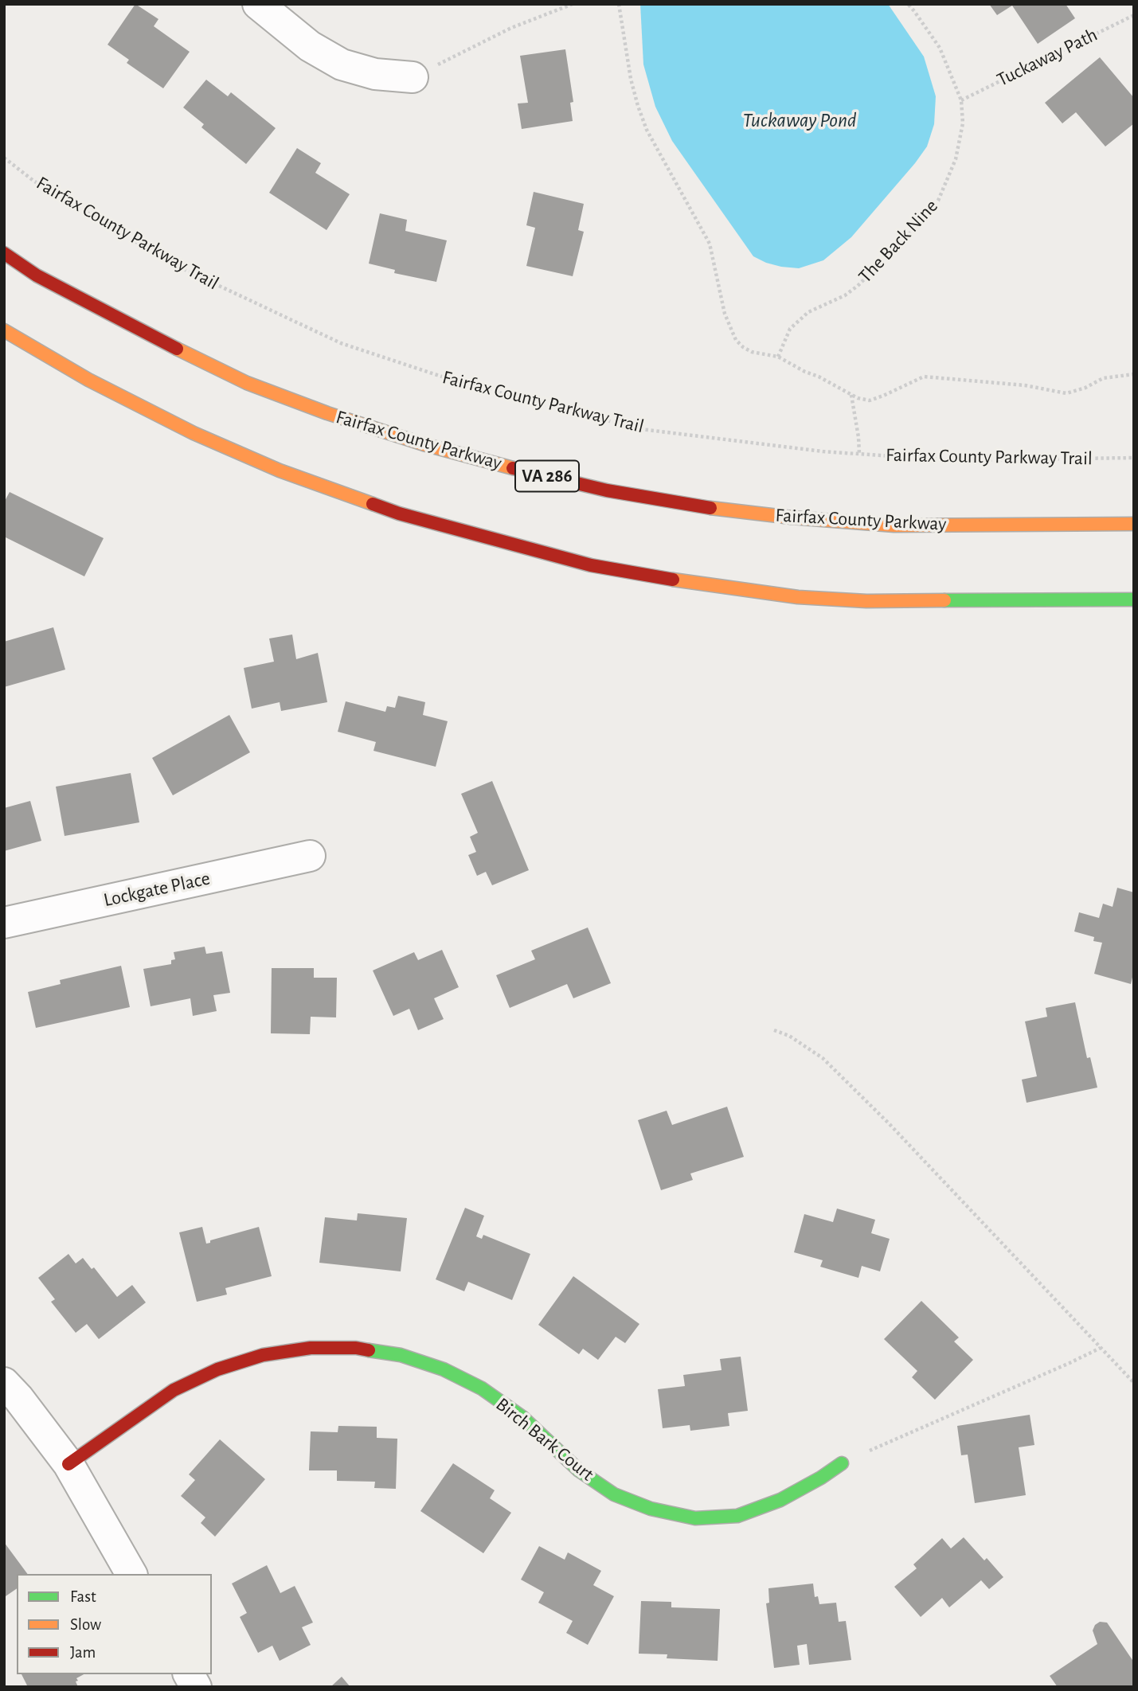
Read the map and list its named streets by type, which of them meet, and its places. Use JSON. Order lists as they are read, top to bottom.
{
  "streets": {
    "main road": ["Fairfax County Parkway", "VA 286", "Birch Bark Court"],
    "street": ["Lockgate Place"],
    "path": ["Tuckaway Path", "Fairfax County Parkway Trail", "The Back Nine"]
  },
  "crossings": [
    ["Tuckaway Path", "The Back Nine"]
  ],
  "water": ["Tuckaway Pond"],
  "legend": ["Fast", "Slow", "Jam"]
}
